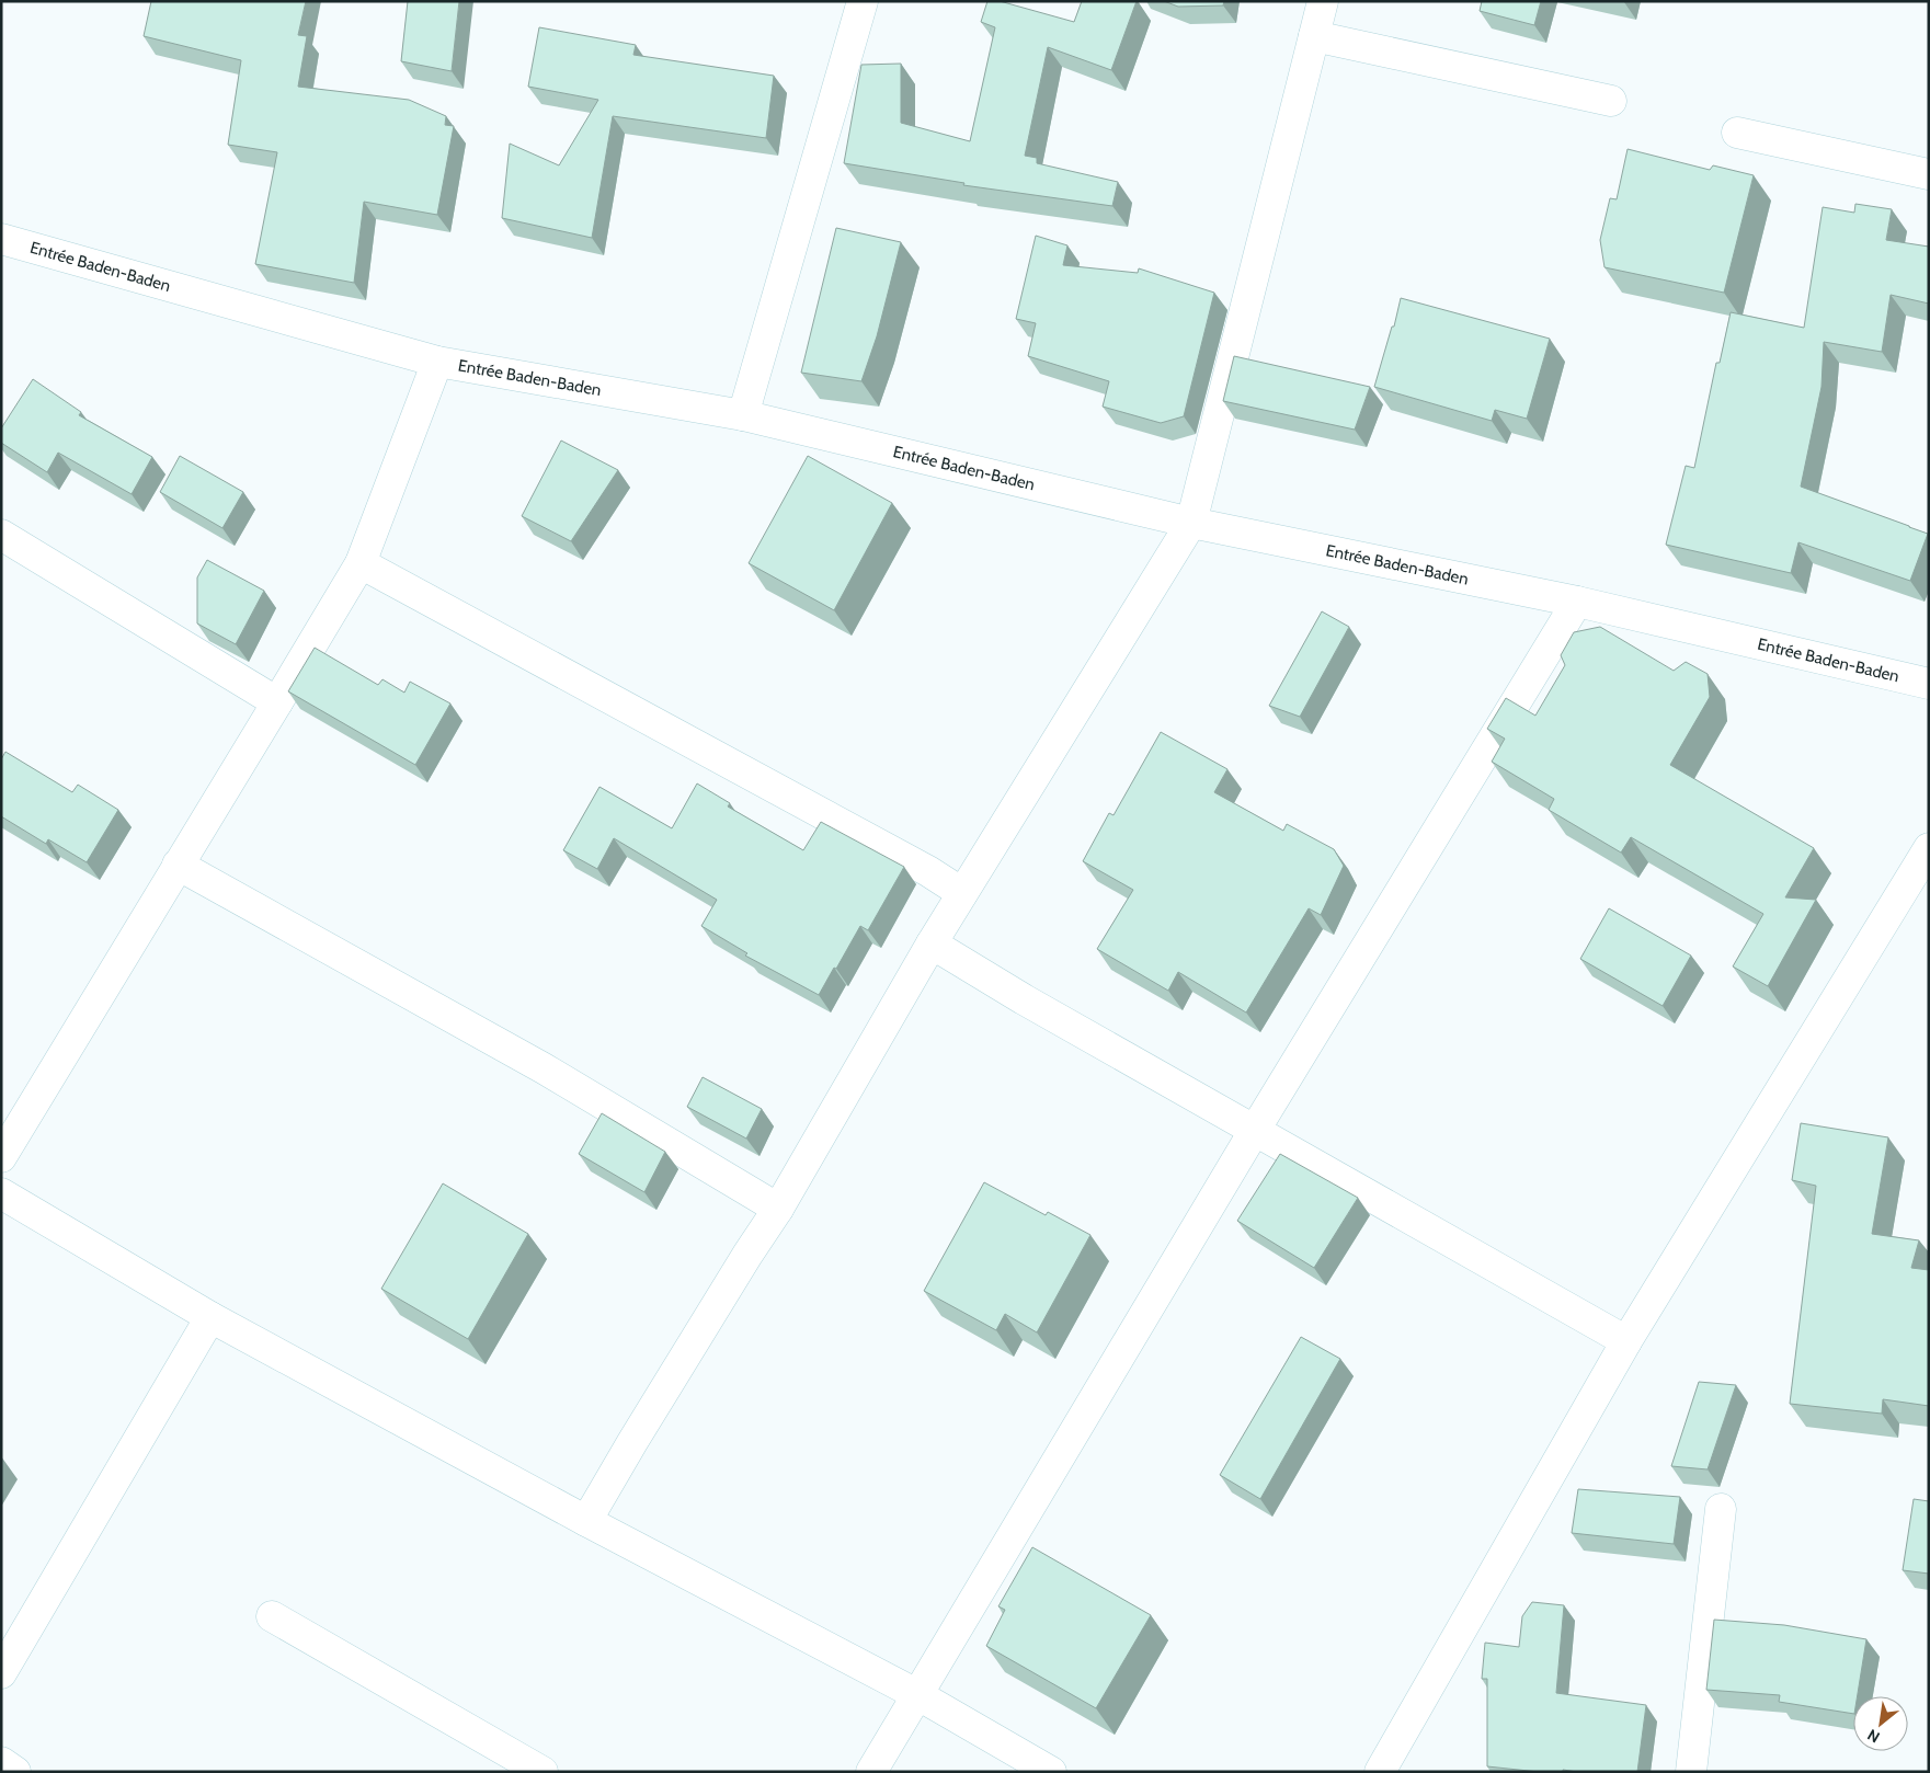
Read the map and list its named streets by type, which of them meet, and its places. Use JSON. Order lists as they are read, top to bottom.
{
  "streets": {
    "street": ["Entrée Baden-Baden"]
  },
  "north": "bottom left"
}
